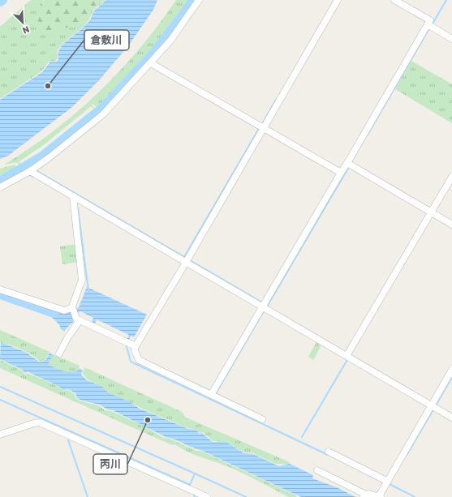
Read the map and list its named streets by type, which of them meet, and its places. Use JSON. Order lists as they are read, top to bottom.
{
  "places": ["倉敷川", "丙川"],
  "north": "bottom right"
}
